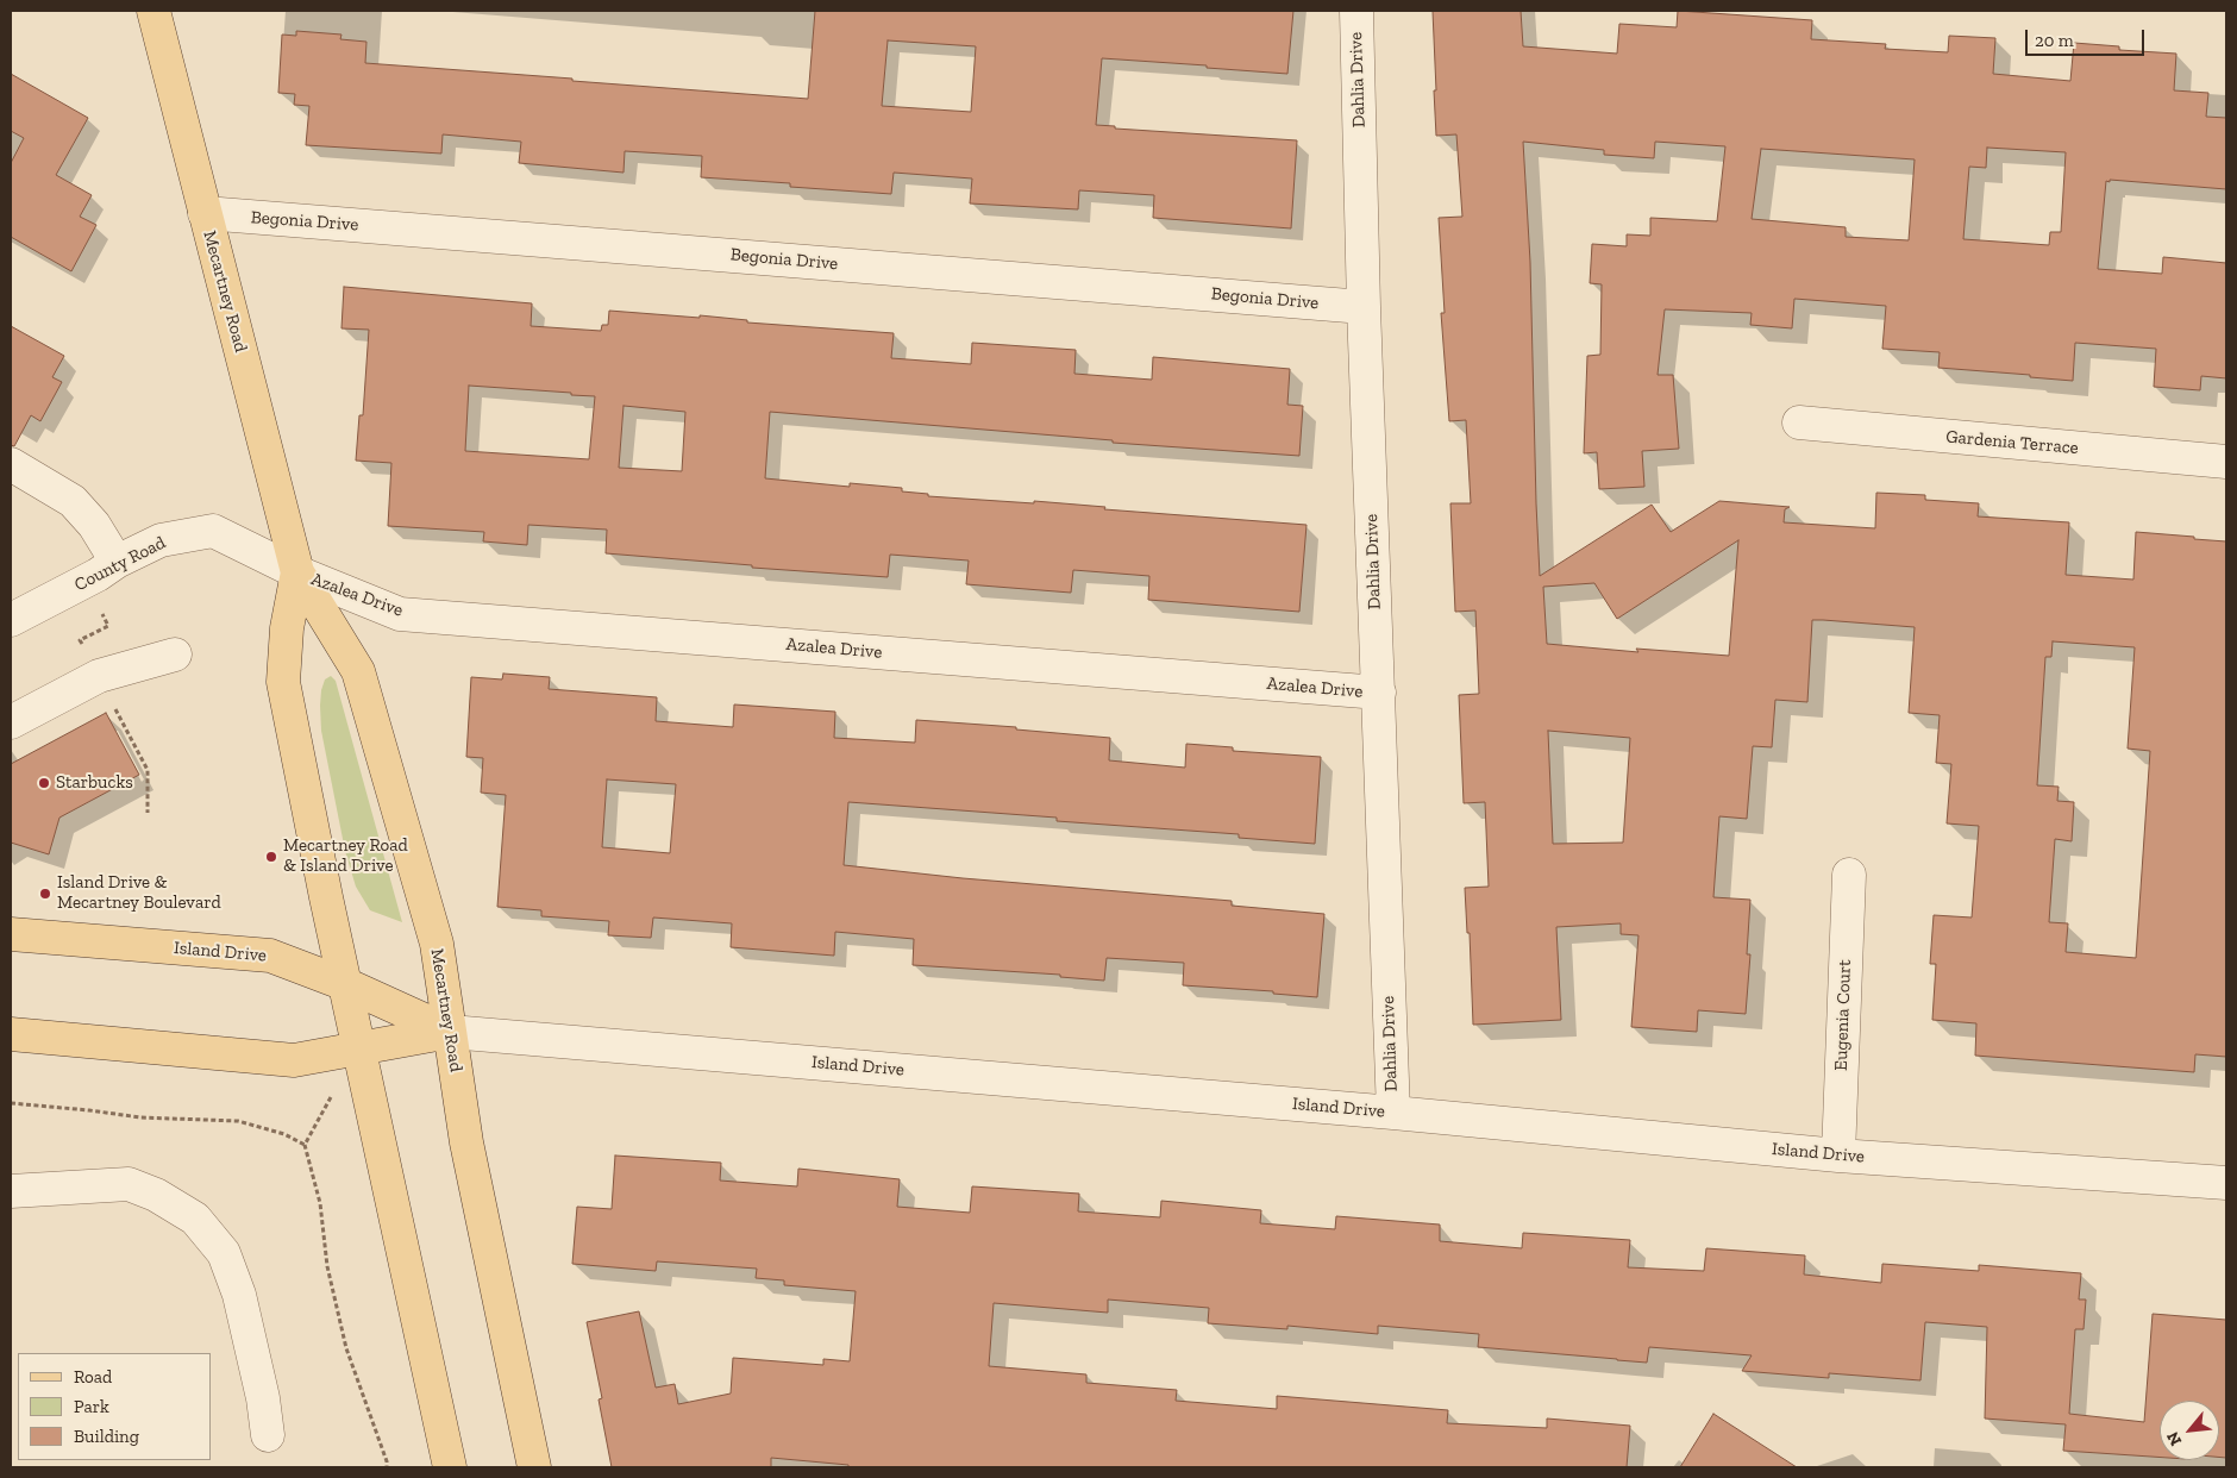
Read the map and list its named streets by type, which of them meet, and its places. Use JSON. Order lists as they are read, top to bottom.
{
  "streets": {
    "main road": ["Mecartney Road", "Island Drive"],
    "street": [
      "Dahlia Drive",
      "Begonia Drive",
      "Gardenia Terrace",
      "County Road",
      "Azalea Drive",
      "Eugenia Court"
    ]
  },
  "crossings": [
    ["Dahlia Drive", "Begonia Drive"],
    ["Dahlia Drive", "Azalea Drive"],
    ["Dahlia Drive", "Island Drive"],
    ["Begonia Drive", "Mecartney Road"],
    ["Mecartney Road", "County Road"],
    ["Mecartney Road", "Azalea Drive"],
    ["Mecartney Road", "Island Drive"],
    ["County Road", "Azalea Drive"],
    ["Island Drive", "Eugenia Court"]
  ],
  "places": ["Starbucks", "Mecartney Road & Island Drive", "Island Drive & Mecartney Boulevard"],
  "legend": ["Road", "Park", "Building"],
  "scale_bar": "20 m",
  "north": "bottom left"
}
